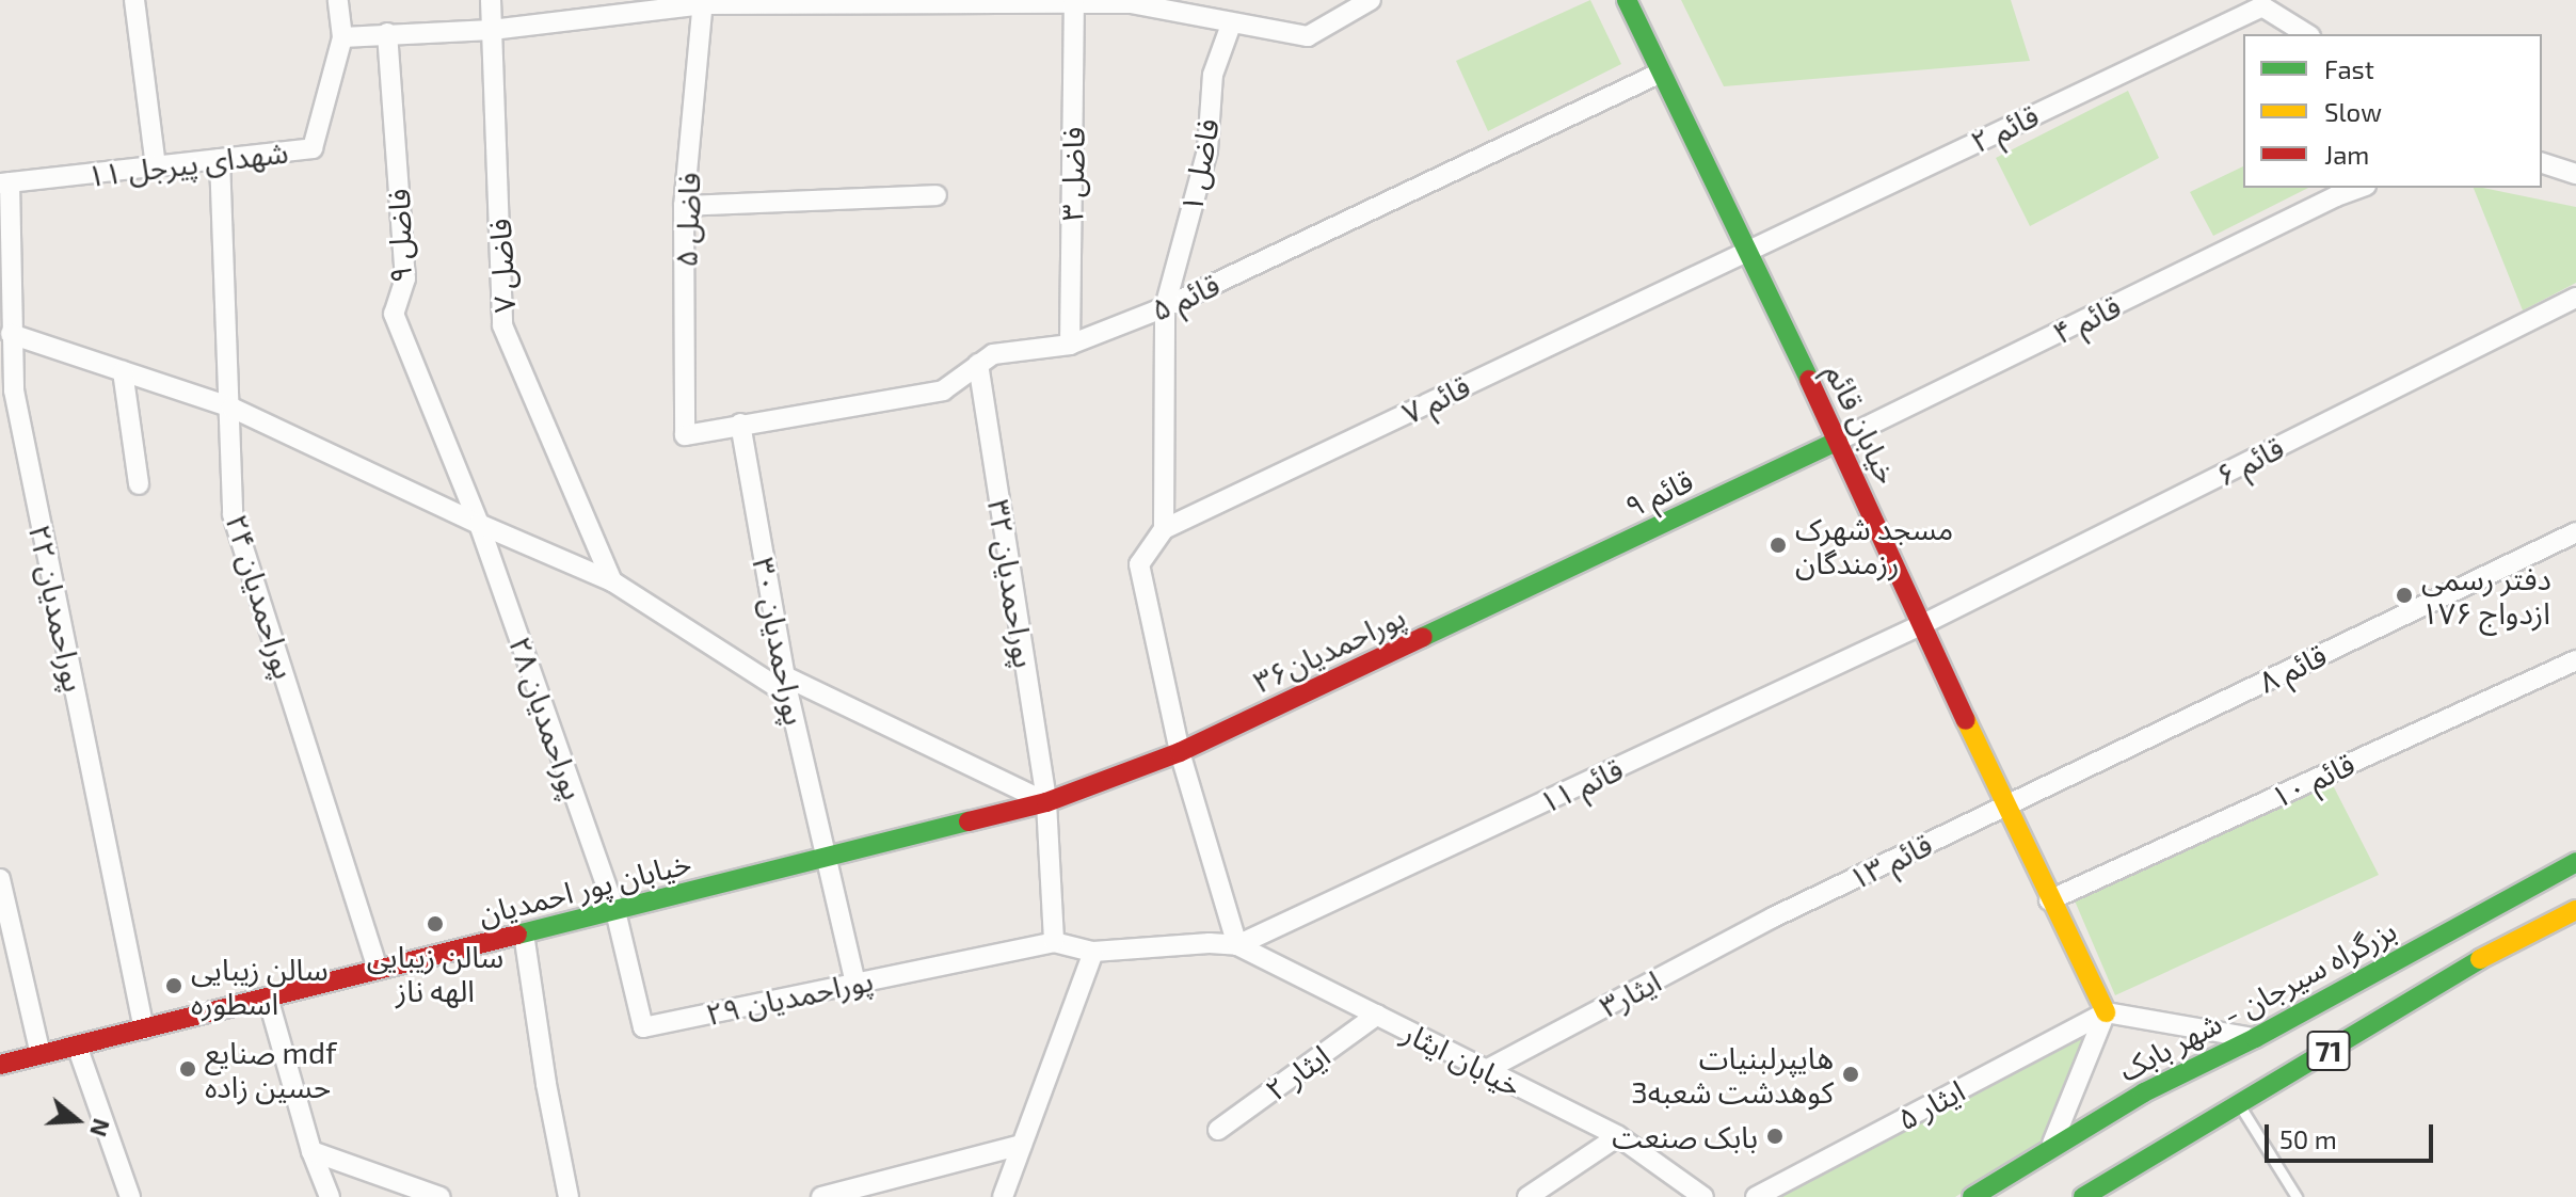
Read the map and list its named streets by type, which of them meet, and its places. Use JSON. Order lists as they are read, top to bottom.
{
  "streets": {
    "main road": [
      "خیابان قائم",
      "قائم ۹",
      "پوراحمدیان۳۶",
      "خیابان پور احمدیان",
      "بزرگراه سیرجان - شهر بابک",
      "71"
    ],
    "street": [
      "قائم ۲",
      "شهدای پیرجل ۱۱",
      "فاضل ۱",
      "فاضل ۳",
      "فاضل ۵",
      "فاضل ۹",
      "فاضل ۷",
      "قائم ۵",
      "قائم ۴",
      "قائم ۷",
      "قائم ۶",
      "پوراحمدیان ۳۲",
      "پوراحمدیان ۲۴",
      "پوراحمدیان ۲۲",
      "پوراحمدیان ۳۰",
      "قائم ۸",
      "پوراحمدیان ۲۸",
      "قائم ۱۰",
      "قائم ۱۱",
      "قائم ۱۳",
      "ایثار۳",
      "پوراحمدیان ۲۹",
      "خیابان ایثار",
      "ایثار ۲",
      "ایثار ۵"
    ]
  },
  "crossings": [
    ["قائم ۲", "قائم ۷"],
    ["قائم ۲", "خیابان قائم"],
    ["شهدای پیرجل ۱۱", "پوراحمدیان ۲۴"],
    ["شهدای پیرجل ۱۱", "پوراحمدیان ۲۲"],
    ["فاضل ۱", "قائم ۵"],
    ["فاضل ۱", "قائم ۷"],
    ["فاضل ۳", "قائم ۵"],
    ["فاضل ۵", "قائم ۵"],
    ["فاضل ۹", "پوراحمدیان ۲۸"],
    ["قائم ۵", "خیابان قائم"],
    ["قائم ۵", "پوراحمدیان ۳۲"],
    ["قائم ۵", "پوراحمدیان ۳۰"],
    ["قائم ۴", "خیابان قائم"],
    ["قائم ۴", "قائم ۹"],
    ["قائم ۷", "خیابان قائم"],
    ["قائم ۷", "پوراحمدیان۳۶"],
    ["قائم ۷", "خیابان پور احمدیان"],
    ["خیابان قائم", "قائم ۶"],
    ["خیابان قائم", "قائم ۹"],
    ["خیابان قائم", "قائم ۸"],
    ["خیابان قائم", "قائم ۱۰"],
    ["خیابان قائم", "قائم ۱۱"],
    ["خیابان قائم", "قائم ۱۳"],
    ["خیابان قائم", "ایثار ۵"],
    ["قائم ۶", "قائم ۱۱"],
    ["قائم ۹", "پوراحمدیان۳۶"],
    ["پوراحمدیان ۳۲", "خیابان پور احمدیان"],
    ["پوراحمدیان ۳۲", "پوراحمدیان ۲۹"],
    ["پوراحمدیان ۳۲", "خیابان ایثار"],
    ["پوراحمدیان ۲۴", "خیابان پور احمدیان"],
    ["پوراحمدیان ۲۲", "خیابان پور احمدیان"],
    ["پوراحمدیان ۳۰", "خیابان پور احمدیان"],
    ["پوراحمدیان ۳۰", "پوراحمدیان ۲۹"],
    ["پوراحمدیان۳۶", "خیابان پور احمدیان"],
    ["قائم ۸", "قائم ۱۳"],
    ["پوراحمدیان ۲۸", "خیابان پور احمدیان"],
    ["پوراحمدیان ۲۸", "پوراحمدیان ۲۹"],
    ["قائم ۱۱", "خیابان ایثار"],
    ["قائم ۱۳", "ایثار۳"],
    ["خیابان پور احمدیان", "پوراحمدیان ۲۹"],
    ["ایثار۳", "خیابان ایثار"],
    ["پوراحمدیان ۲۹", "خیابان ایثار"],
    ["خیابان ایثار", "ایثار ۲"]
  ],
  "places": [
    "مسجد شهرک رزمندگان",
    "دفتر رسمی ازدواج ۱۷۶",
    "سالن زیبایی الهه ناز",
    "سالن زیبایی اسطوره",
    "صنایع mdf حسین زاده",
    "هایپرلبنیات کوهدشت شعبه3",
    "بابک صنعت"
  ],
  "legend": ["Fast", "Slow", "Jam"],
  "scale_bar": "50 m",
  "north": "right"
}
